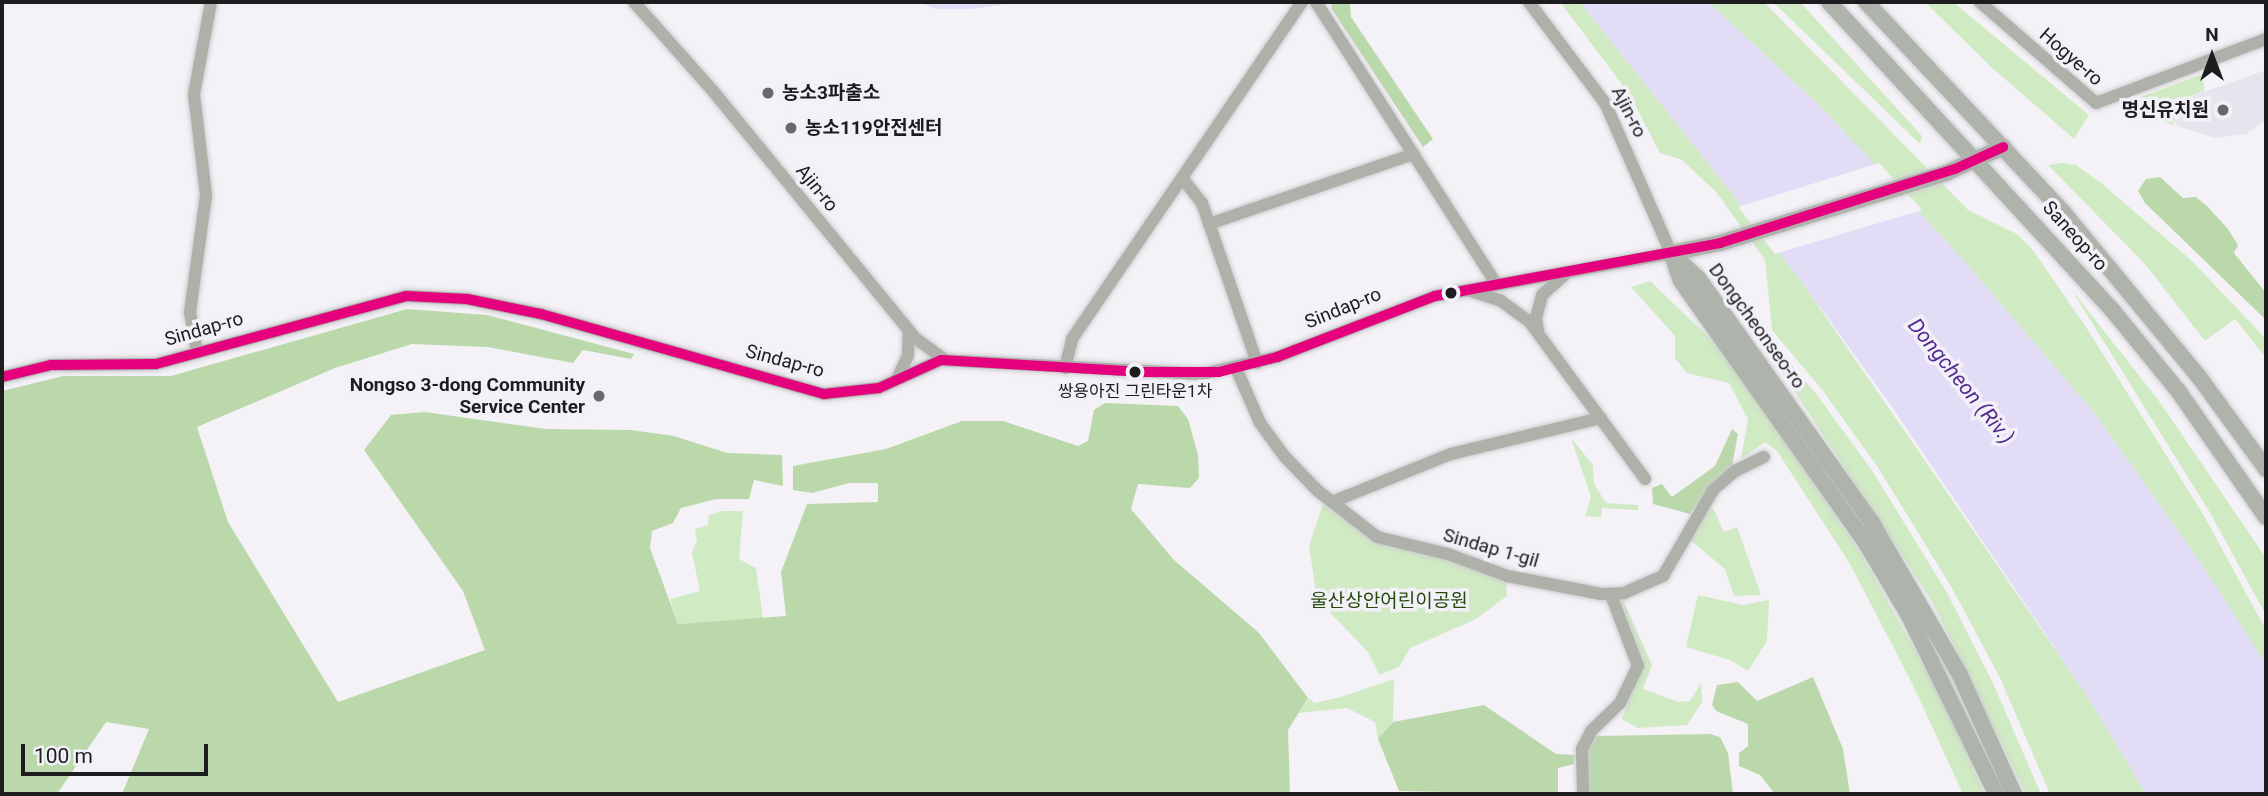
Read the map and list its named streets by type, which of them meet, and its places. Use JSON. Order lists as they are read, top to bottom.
{
  "streets": {
    "main road": ["Saneop-ro", "Sindap-ro", "Dongcheonseo-ro"],
    "street": ["Hogye-ro", "Ajin-ro", "Sindap 1-gil"]
  },
  "crossings": [
    ["Ajin-ro", "Sindap-ro"],
    ["Ajin-ro", "Dongcheonseo-ro"],
    ["Saneop-ro", "Sindap-ro"],
    ["Sindap-ro", "Dongcheonseo-ro"],
    ["Sindap-ro", "Sindap 1-gil"]
  ],
  "water": ["Dongcheon (Riv.)"],
  "parks": ["울산상안어린이공원"],
  "places": [
    "농소3파출소",
    "명신유치원",
    "농소119안전센터",
    "쌍용아진 그린타운1차",
    "Nongso 3-dong Community Service Center"
  ],
  "scale_bar": "100 m",
  "north": "top"
}
